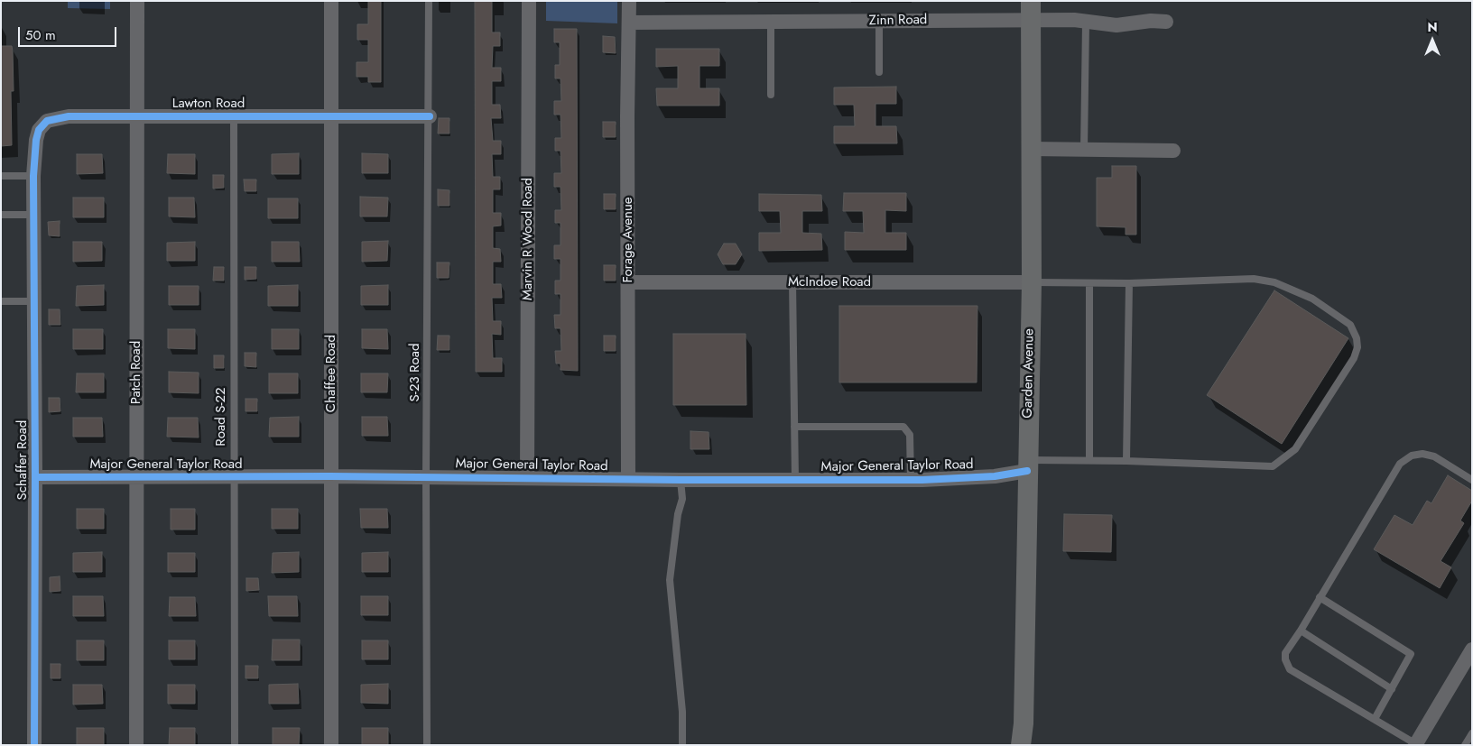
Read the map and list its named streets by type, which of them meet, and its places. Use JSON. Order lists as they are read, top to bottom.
{
  "streets": {
    "street": [
      "Zinn Road",
      "Lawton Road",
      "Marvin R Wood Road",
      "Forage Avenue",
      "McIndoe Road",
      "Patch Road",
      "Chaffee Road",
      "Garden Avenue",
      "Schaffer Road",
      "Major General Taylor Road"
    ],
    "lane": ["S-23 Road", "Road S-22"]
  },
  "crossings": [
    ["Zinn Road", "Forage Avenue"],
    ["Zinn Road", "Garden Avenue"],
    ["Lawton Road", "Patch Road"],
    ["Lawton Road", "S-23 Road"],
    ["Lawton Road", "Chaffee Road"],
    ["Lawton Road", "Road S-22"],
    ["Lawton Road", "Schaffer Road"],
    ["Marvin R Wood Road", "Major General Taylor Road"],
    ["Forage Avenue", "McIndoe Road"],
    ["Forage Avenue", "Major General Taylor Road"],
    ["McIndoe Road", "Garden Avenue"],
    ["Patch Road", "Major General Taylor Road"],
    ["S-23 Road", "Major General Taylor Road"],
    ["Chaffee Road", "Major General Taylor Road"],
    ["Garden Avenue", "Major General Taylor Road"],
    ["Road S-22", "Major General Taylor Road"],
    ["Schaffer Road", "Major General Taylor Road"]
  ],
  "scale_bar": "50 m",
  "north": "top"
}
